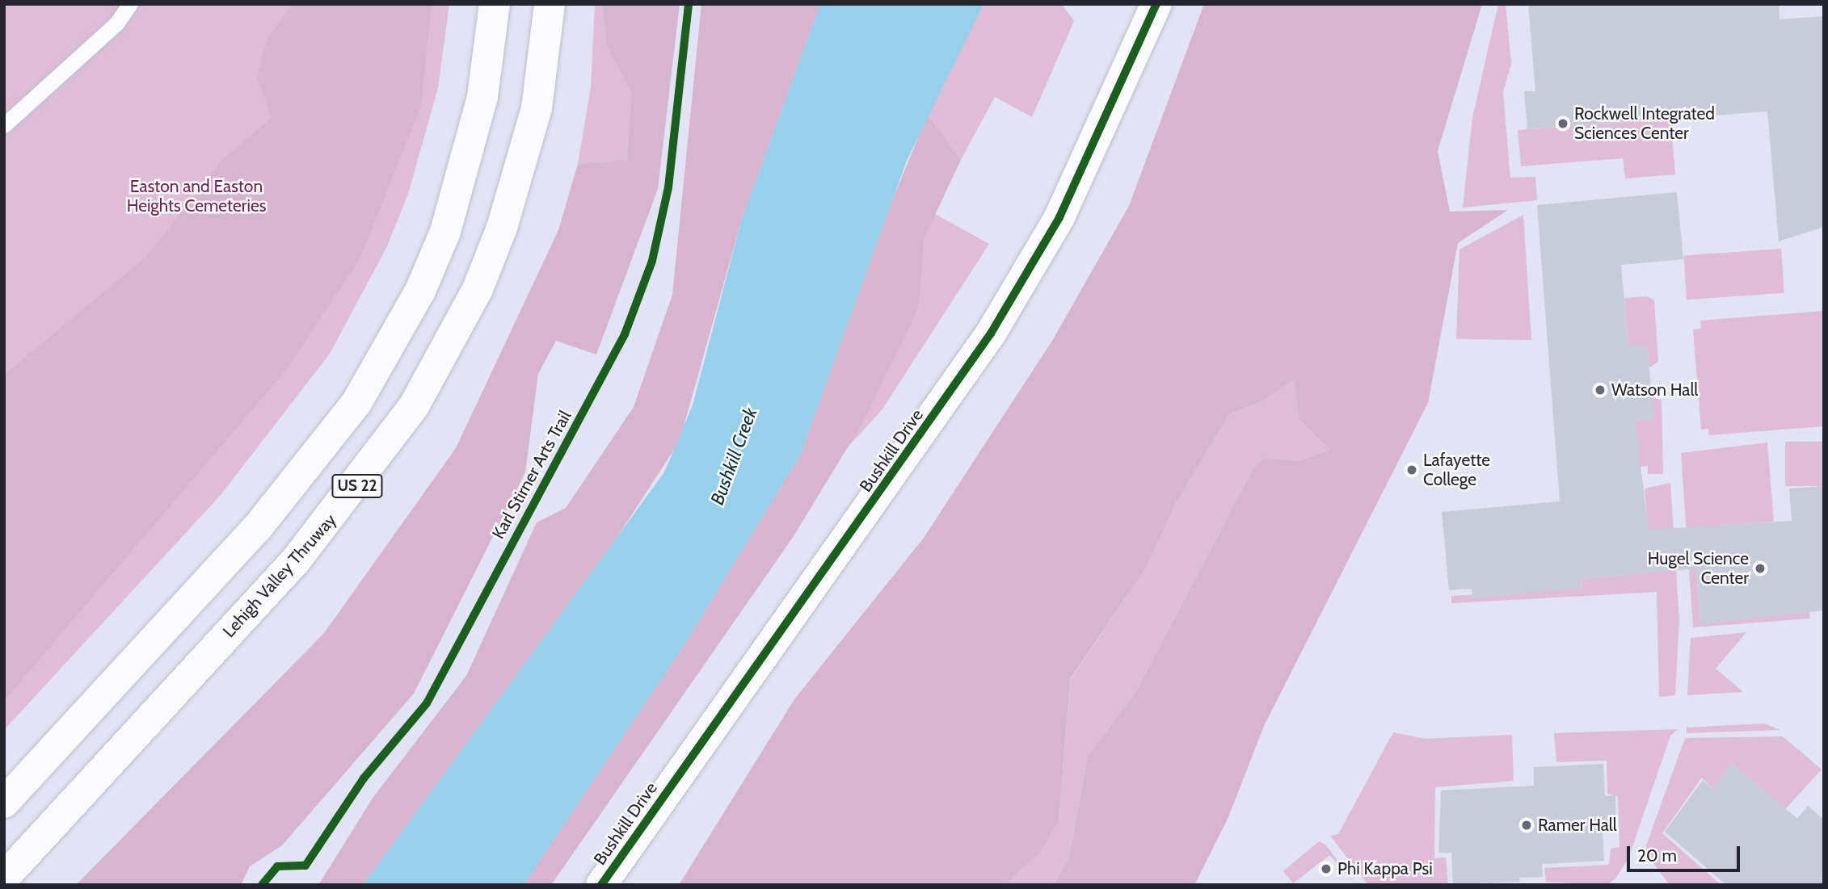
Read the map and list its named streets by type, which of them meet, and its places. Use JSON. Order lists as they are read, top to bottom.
{
  "streets": {
    "main road": ["Bushkill Drive", "US 22", "Lehigh Valley Thruway"],
    "cycle path": ["Karl Stirner Arts Trail"]
  },
  "water": ["Bushkill Creek"],
  "parks": ["Easton and Easton Heights Cemeteries"],
  "places": [
    "Rockwell Integrated Sciences Center",
    "Watson Hall",
    "Lafayette College",
    "Hugel Science Center",
    "Ramer Hall",
    "Phi Kappa Psi"
  ],
  "scale_bar": "20 m"
}
